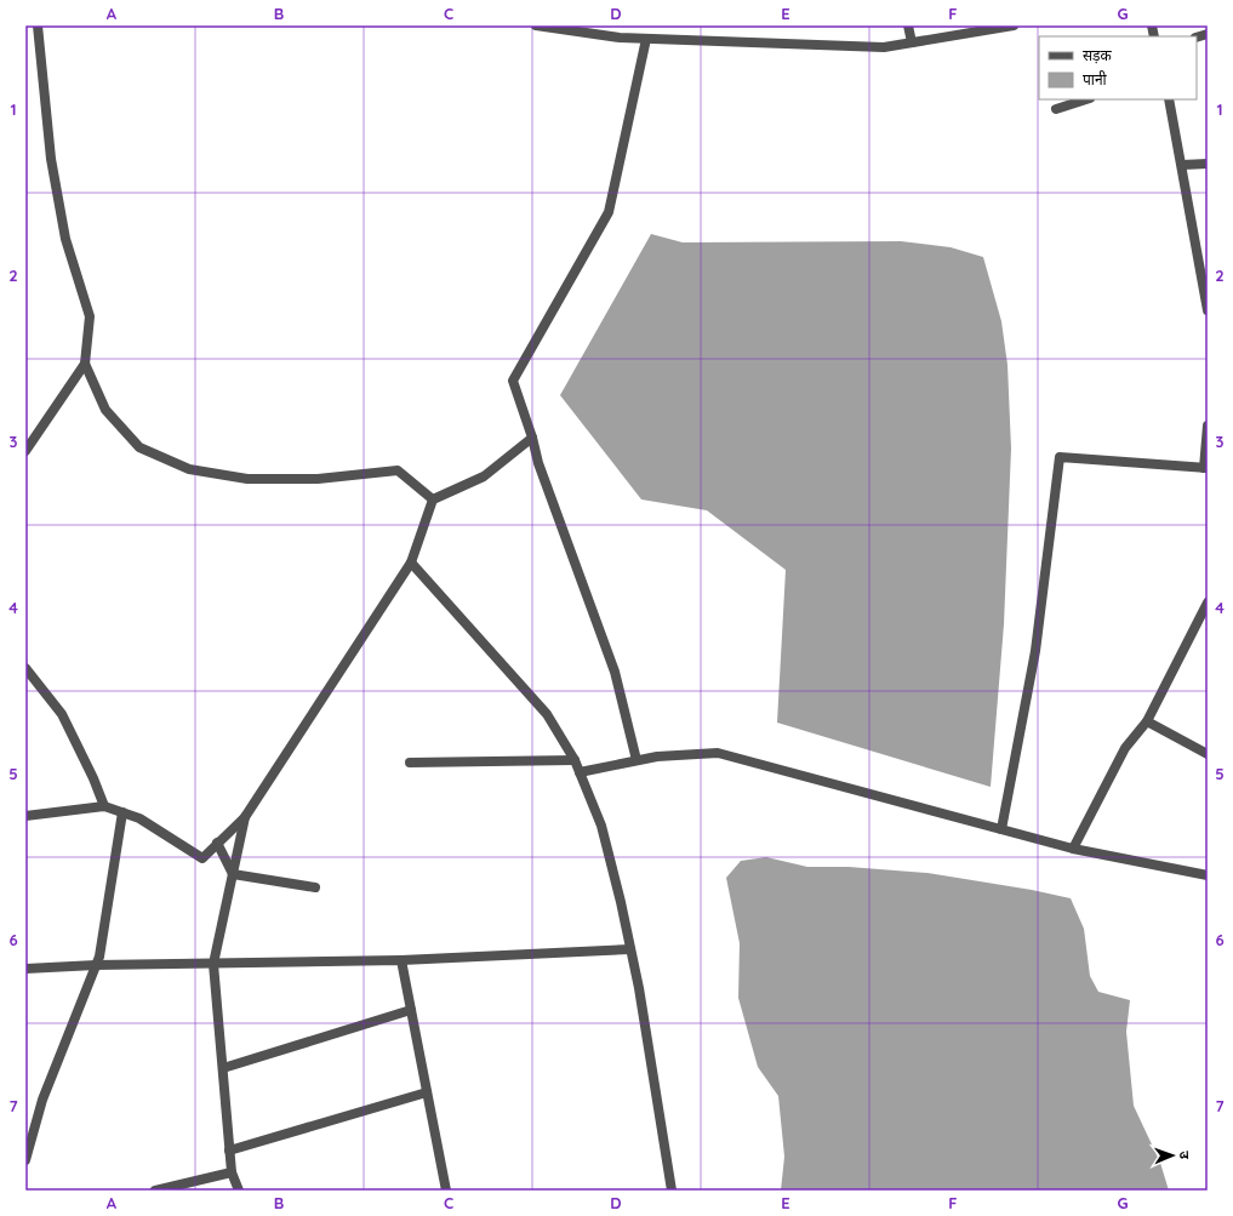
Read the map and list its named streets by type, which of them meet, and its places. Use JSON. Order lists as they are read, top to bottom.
{
  "legend": ["सड़क", "पानी"],
  "north": "right",
  "grid": {
    "columns": [
      "A",
      "B",
      "C",
      "D",
      "E",
      "F",
      "G"
    ],
    "rows": [
      "1",
      "2",
      "3",
      "4",
      "5",
      "6",
      "7"
    ]
  }
}
